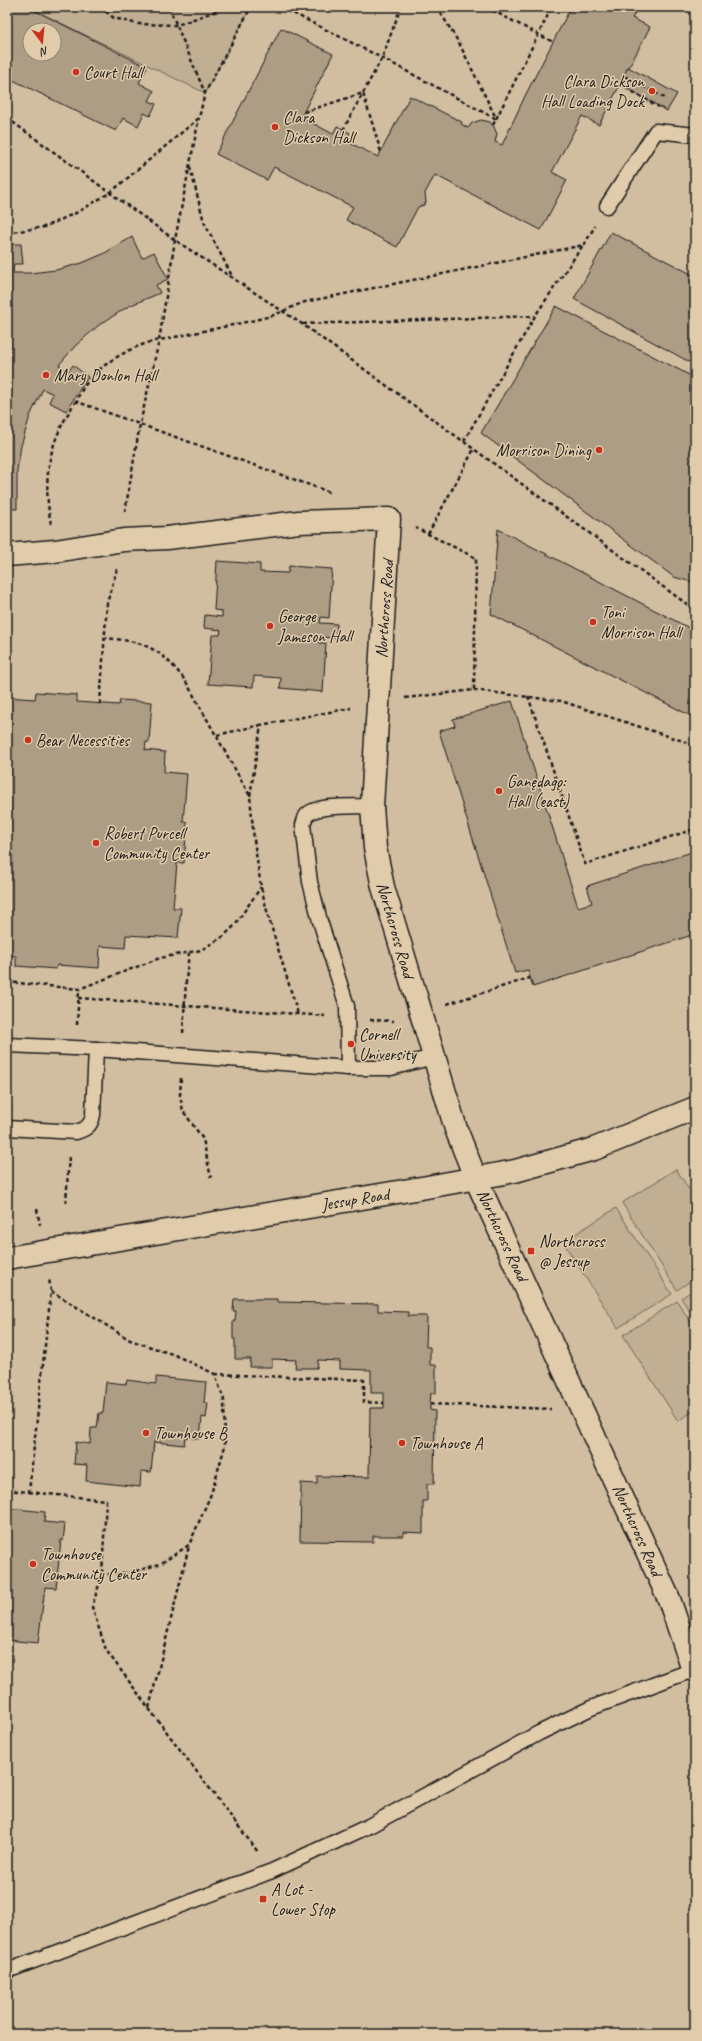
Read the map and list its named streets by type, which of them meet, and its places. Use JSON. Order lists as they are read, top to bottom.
{
  "streets": {
    "street": ["Northcross Road", "Jessup Road"]
  },
  "crossings": [
    ["Northcross Road", "Jessup Road"]
  ],
  "places": {
    "other": [
      "Court Hall",
      "Clara Dickson Hall Loading Dock",
      "Clara Dickson Hall",
      "Mary Donlon Hall",
      "Morrison Dining",
      "Toni Morrison Hall",
      "George Jameson Hall",
      "Bear Necessities",
      "Ganędagǫ: Hall (east)",
      "Robert Purcell Community Center",
      "Cornell University",
      "Townhouse B",
      "Townhouse A",
      "Townhouse Community Center"
    ],
    "transit": ["Northcross @ Jessup", "A Lot - Lower Stop"]
  },
  "north": "bottom"
}
